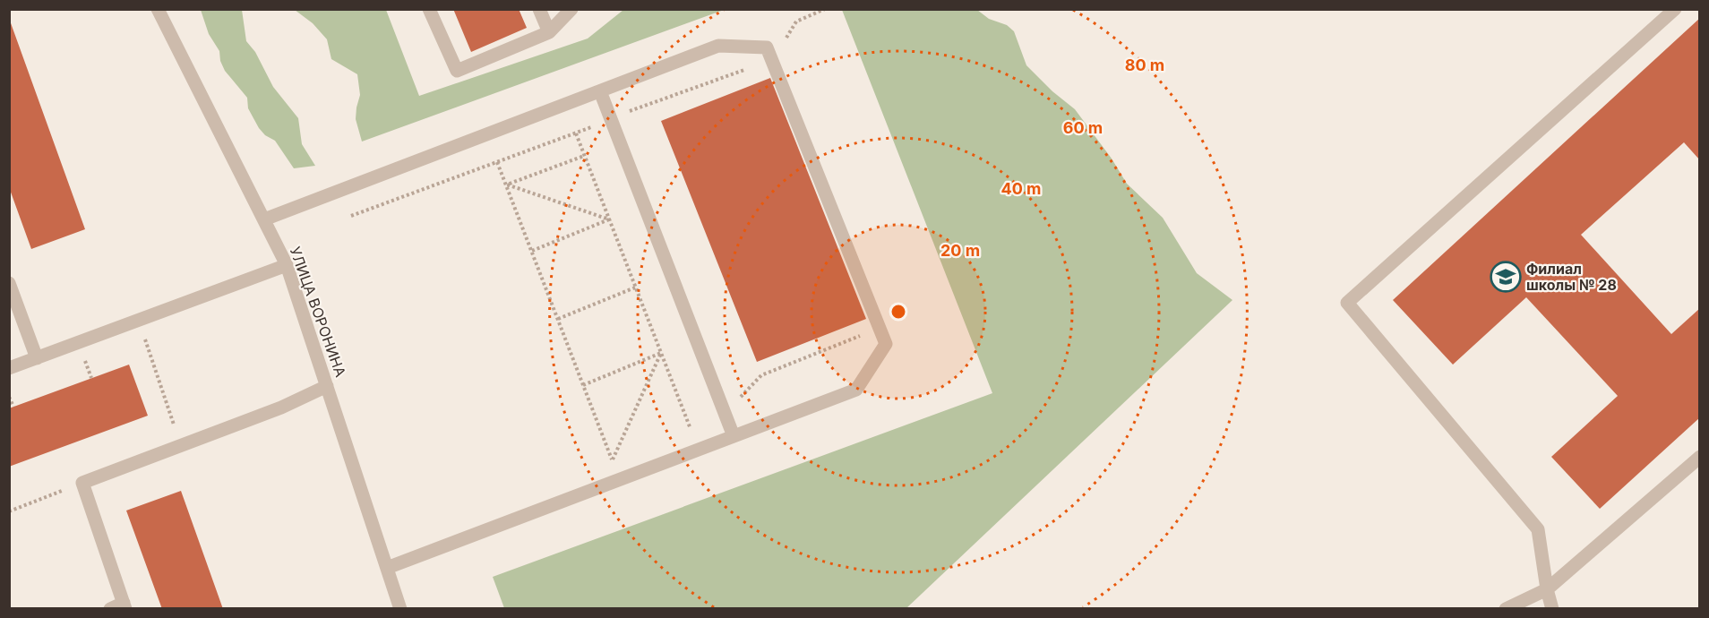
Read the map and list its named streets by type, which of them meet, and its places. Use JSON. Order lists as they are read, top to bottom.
{
  "streets": {
    "street": ["УЛИЦА ВОРОНИНА"]
  },
  "places": {
    "school or university": ["Филиал школы № 28"]
  },
  "rings": [
    "80 m",
    "60 m",
    "40 m",
    "20 m"
  ]
}
